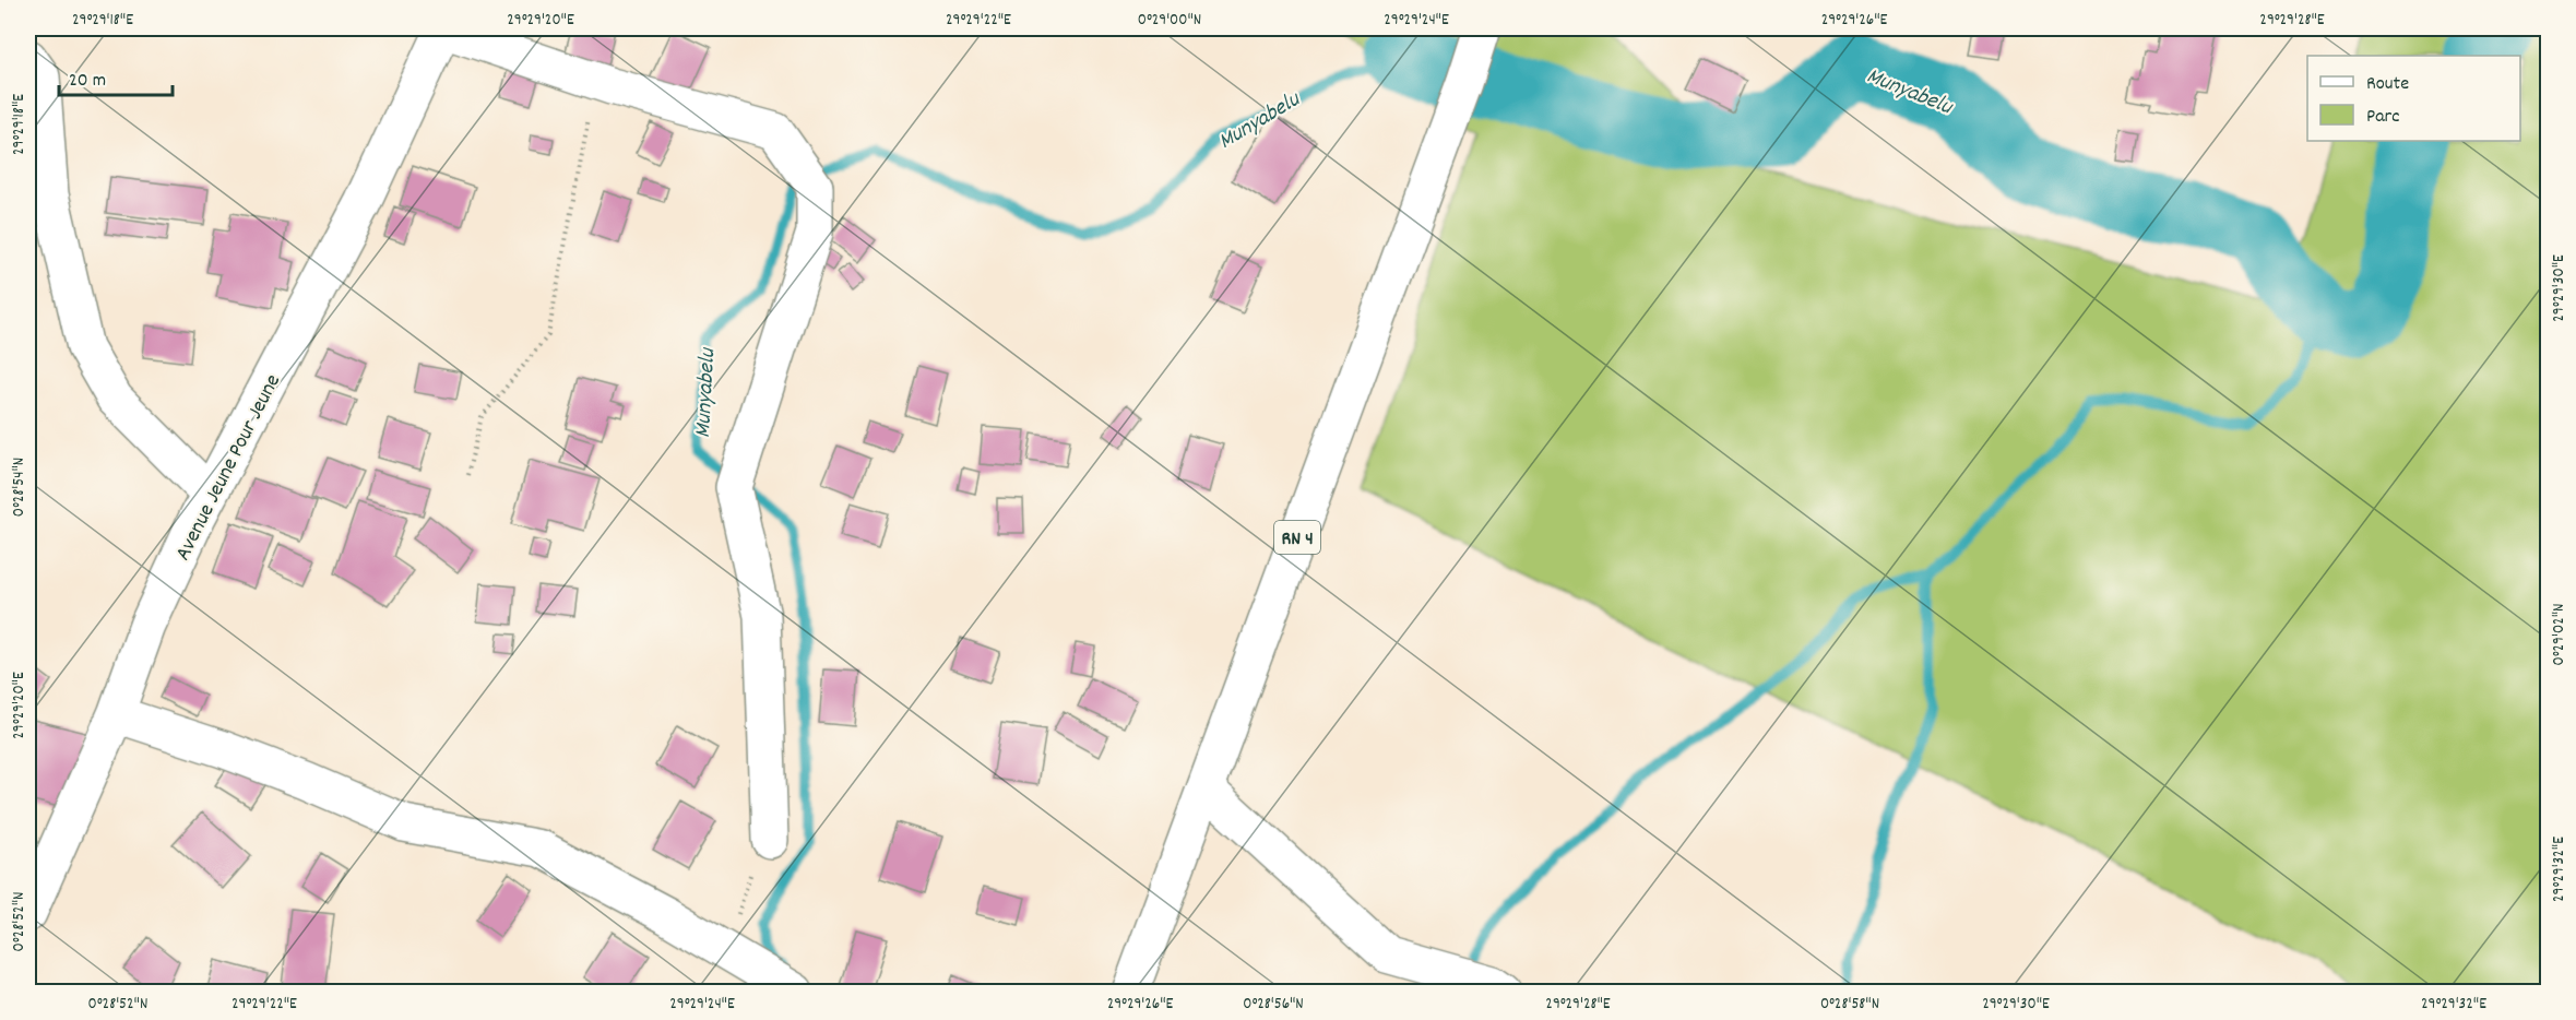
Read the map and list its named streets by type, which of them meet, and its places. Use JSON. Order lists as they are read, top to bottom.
{
  "streets": {
    "main road": ["Avenue Jeune Pour Jeune", "RN 4"]
  },
  "water": ["Munyabelu"],
  "legend": ["Route", "Parc"],
  "scale_bar": "20 m",
  "coordinates": [
    "29°29'18\"E",
    "29°29'20\"E",
    "29°29'22\"E",
    "0°29'00\"N",
    "29°29'24\"E",
    "29°29'26\"E",
    "29°29'28\"E",
    "29°29'30\"E",
    "0°28'54\"N",
    "0°29'02\"N",
    "29°29'32\"E",
    "0°28'52\"N",
    "0°28'56\"N",
    "0°28'58\"N"
  ]
}
